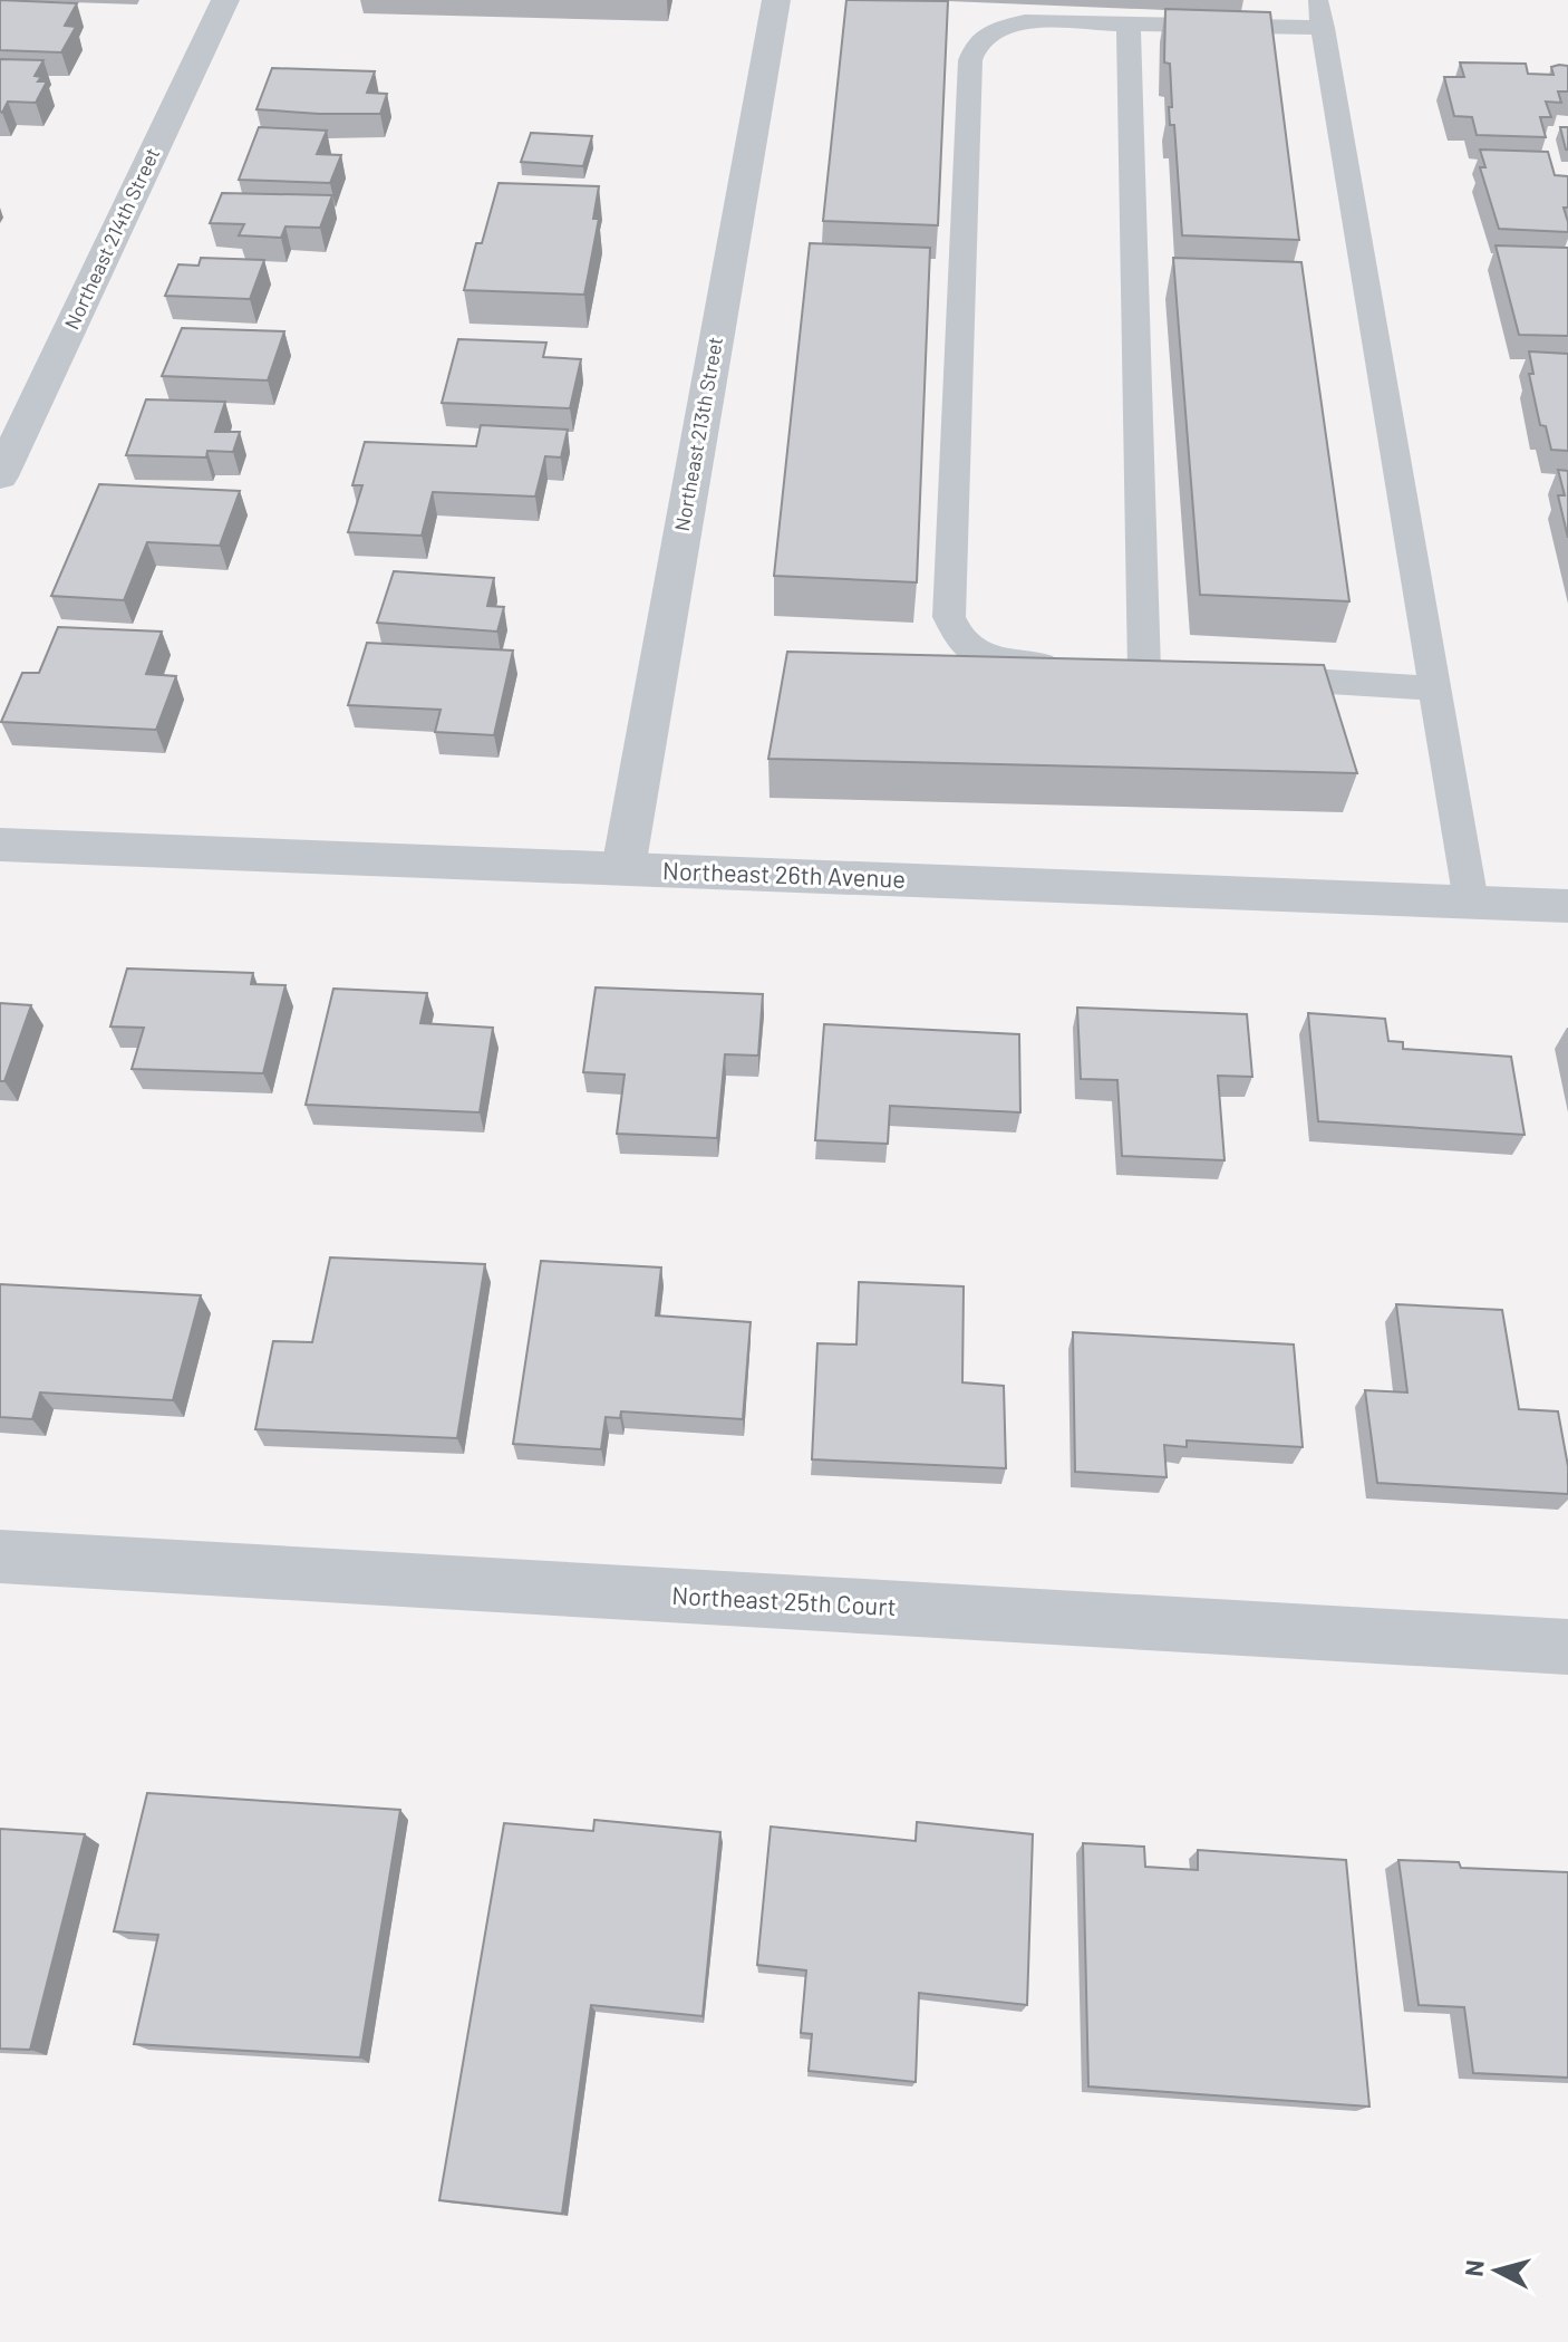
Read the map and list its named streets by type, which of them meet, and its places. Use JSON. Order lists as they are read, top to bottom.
{
  "streets": {
    "street": [
      "Northeast 214th Street",
      "Northeast 213th Street",
      "Northeast 26th Avenue",
      "Northeast 25th Court"
    ]
  },
  "crossings": [
    ["Northeast 213th Street", "Northeast 26th Avenue"]
  ],
  "north": "left"
}
